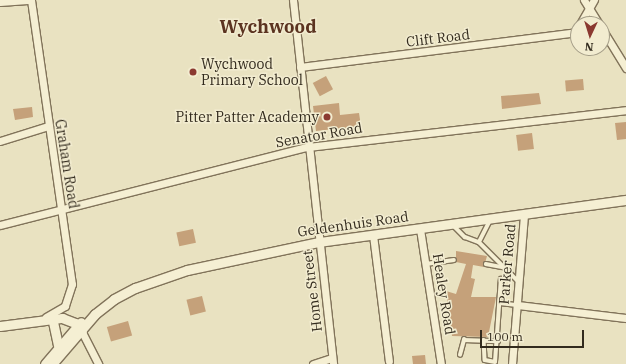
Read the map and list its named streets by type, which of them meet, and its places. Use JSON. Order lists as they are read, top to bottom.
{
  "streets": {
    "main road": ["Geldenhuis Road"],
    "street": [
      "Clift Road",
      "Senator Road",
      "Graham Road",
      "Parker Road",
      "Home Street",
      "Healey Road"
    ]
  },
  "crossings": [
    ["Clift Road", "Home Street"],
    ["Senator Road", "Graham Road"],
    ["Senator Road", "Home Street"],
    ["Geldenhuis Road", "Parker Road"],
    ["Geldenhuis Road", "Home Street"],
    ["Geldenhuis Road", "Healey Road"]
  ],
  "districts": ["Wychwood"],
  "places": ["Wychwood Primary School", "Pitter Patter Academy"],
  "scale_bar": "100 m",
  "north": "bottom"
}
